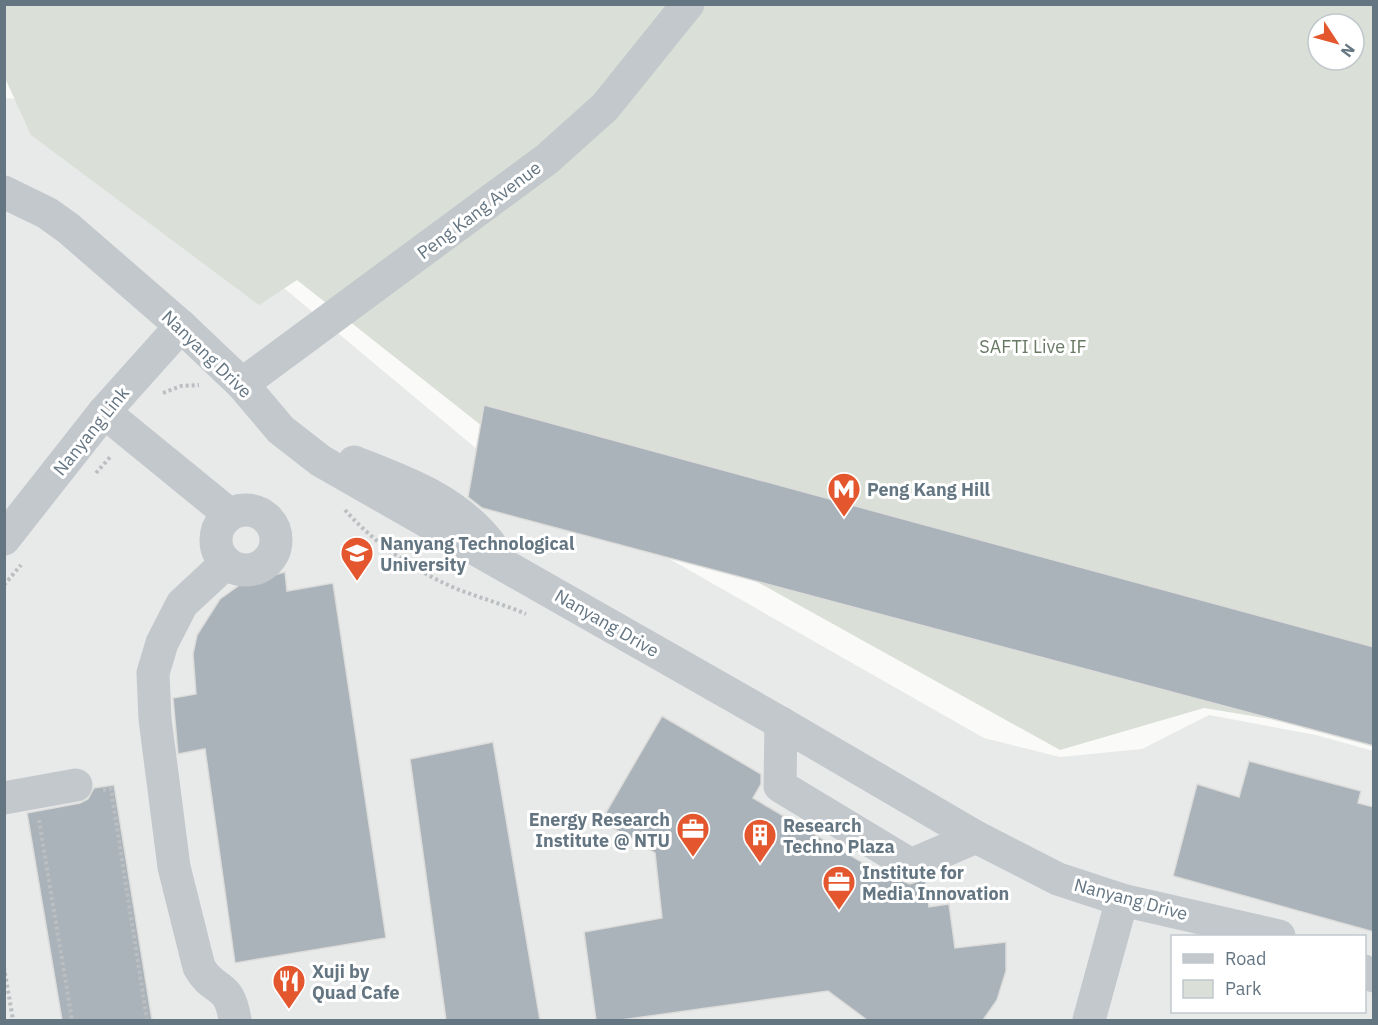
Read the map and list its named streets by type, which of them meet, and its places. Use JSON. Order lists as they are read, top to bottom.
{
  "streets": {
    "street": ["Peng Kang Avenue", "Nanyang Drive", "Nanyang Link"]
  },
  "crossings": [
    ["Peng Kang Avenue", "Nanyang Drive"],
    ["Nanyang Drive", "Nanyang Link"]
  ],
  "parks": ["SAFTI Live IF"],
  "places": {
    "metro station": ["Peng Kang Hill"],
    "school or university": ["Nanyang Technological University"],
    "office": ["Energy Research Institute @ NTU", "Institute for Media Innovation"],
    "building": ["Research Techno Plaza"],
    "restaurant": ["Xuji by Quad Cafe"]
  },
  "legend": ["Road", "Park"],
  "north": "bottom right"
}
